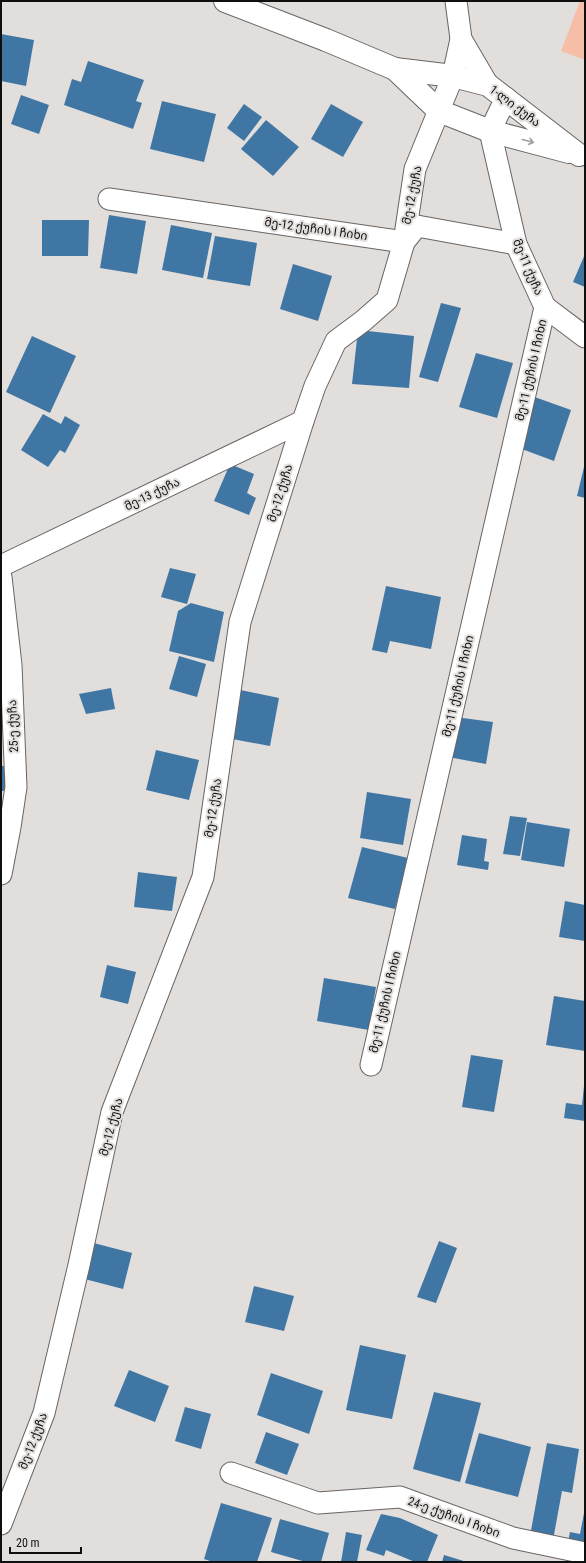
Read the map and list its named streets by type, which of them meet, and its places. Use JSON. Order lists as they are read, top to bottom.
{
  "streets": {
    "main road": ["1-ლი ქუჩა"],
    "street": [
      "მე-12 ქუჩა",
      "მე-12 ქუჩის I ჩიხი",
      "მე-11 ქუჩა",
      "მე-11 ქუჩის I ჩიხი",
      "მე-13 ქუჩა",
      "25-ე ქუჩა",
      "24-ე ქუჩის I ჩიხი"
    ]
  },
  "crossings": [
    ["1-ლი ქუჩა", "მე-12 ქუჩა"],
    ["1-ლი ქუჩა", "მე-11 ქუჩა"],
    ["მე-12 ქუჩა", "მე-12 ქუჩის I ჩიხი"],
    ["მე-12 ქუჩა", "მე-13 ქუჩა"],
    ["მე-11 ქუჩა", "მე-11 ქუჩის I ჩიხი"]
  ],
  "scale_bar": "20 m"
}
